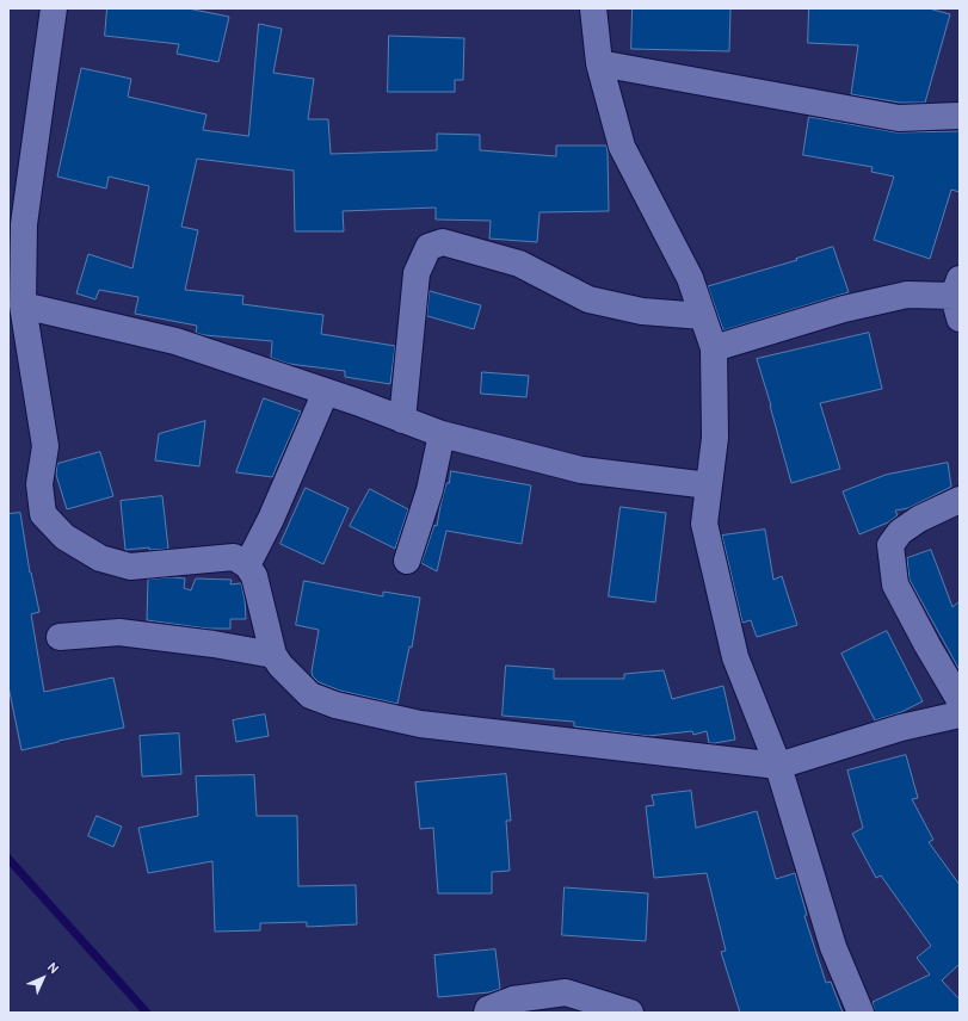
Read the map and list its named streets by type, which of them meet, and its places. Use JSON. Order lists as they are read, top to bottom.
{
  "north": "top right"
}
